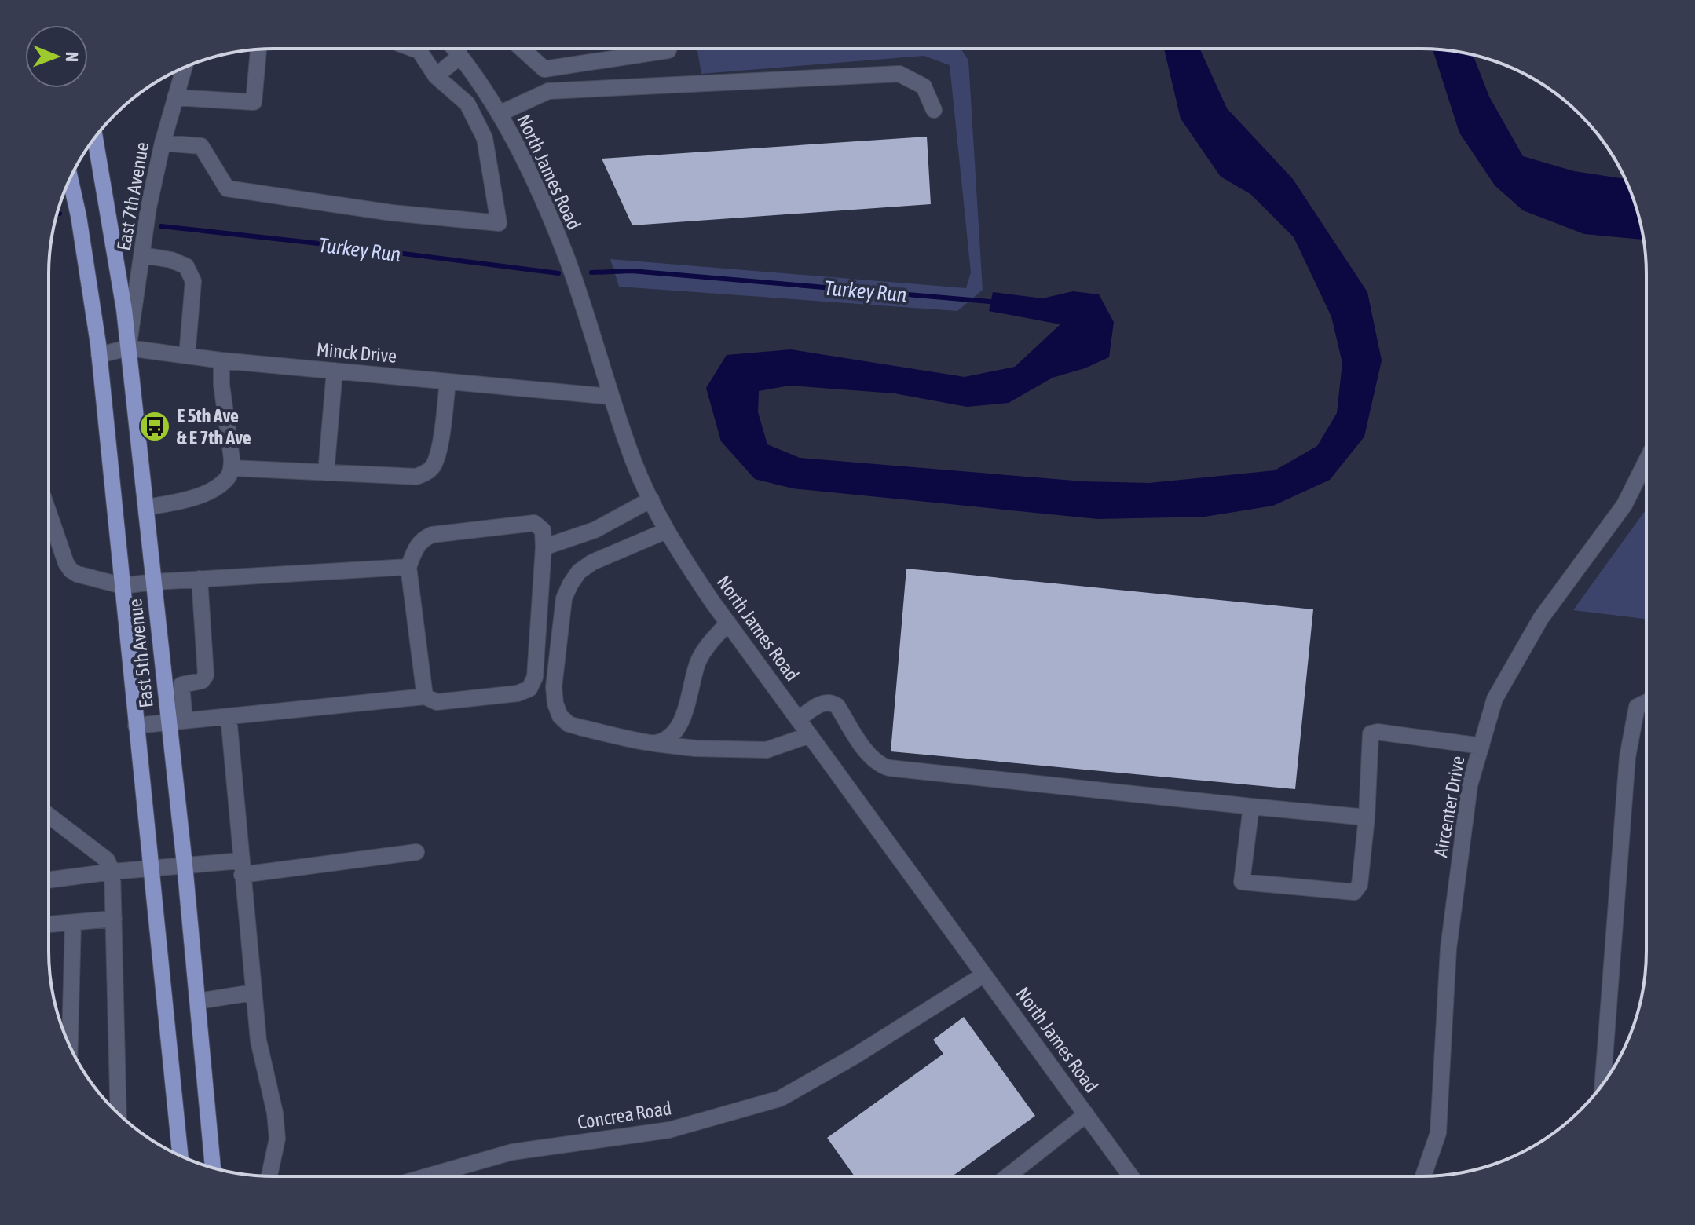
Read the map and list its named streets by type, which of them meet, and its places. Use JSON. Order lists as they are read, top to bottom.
{
  "streets": {
    "main road": ["East 5th Avenue"],
    "street": [
      "North James Road",
      "East 7th Avenue",
      "Minck Drive",
      "Aircenter Drive",
      "Concrea Road"
    ]
  },
  "crossings": [
    ["North James Road", "Minck Drive"],
    ["North James Road", "Concrea Road"],
    ["East 7th Avenue", "Minck Drive"],
    ["East 7th Avenue", "East 5th Avenue"],
    ["Minck Drive", "East 5th Avenue"]
  ],
  "water": ["Turkey Run"],
  "places": {
    "bus stop": ["E 5th Ave & E 7th Ave"]
  },
  "north": "right"
}
